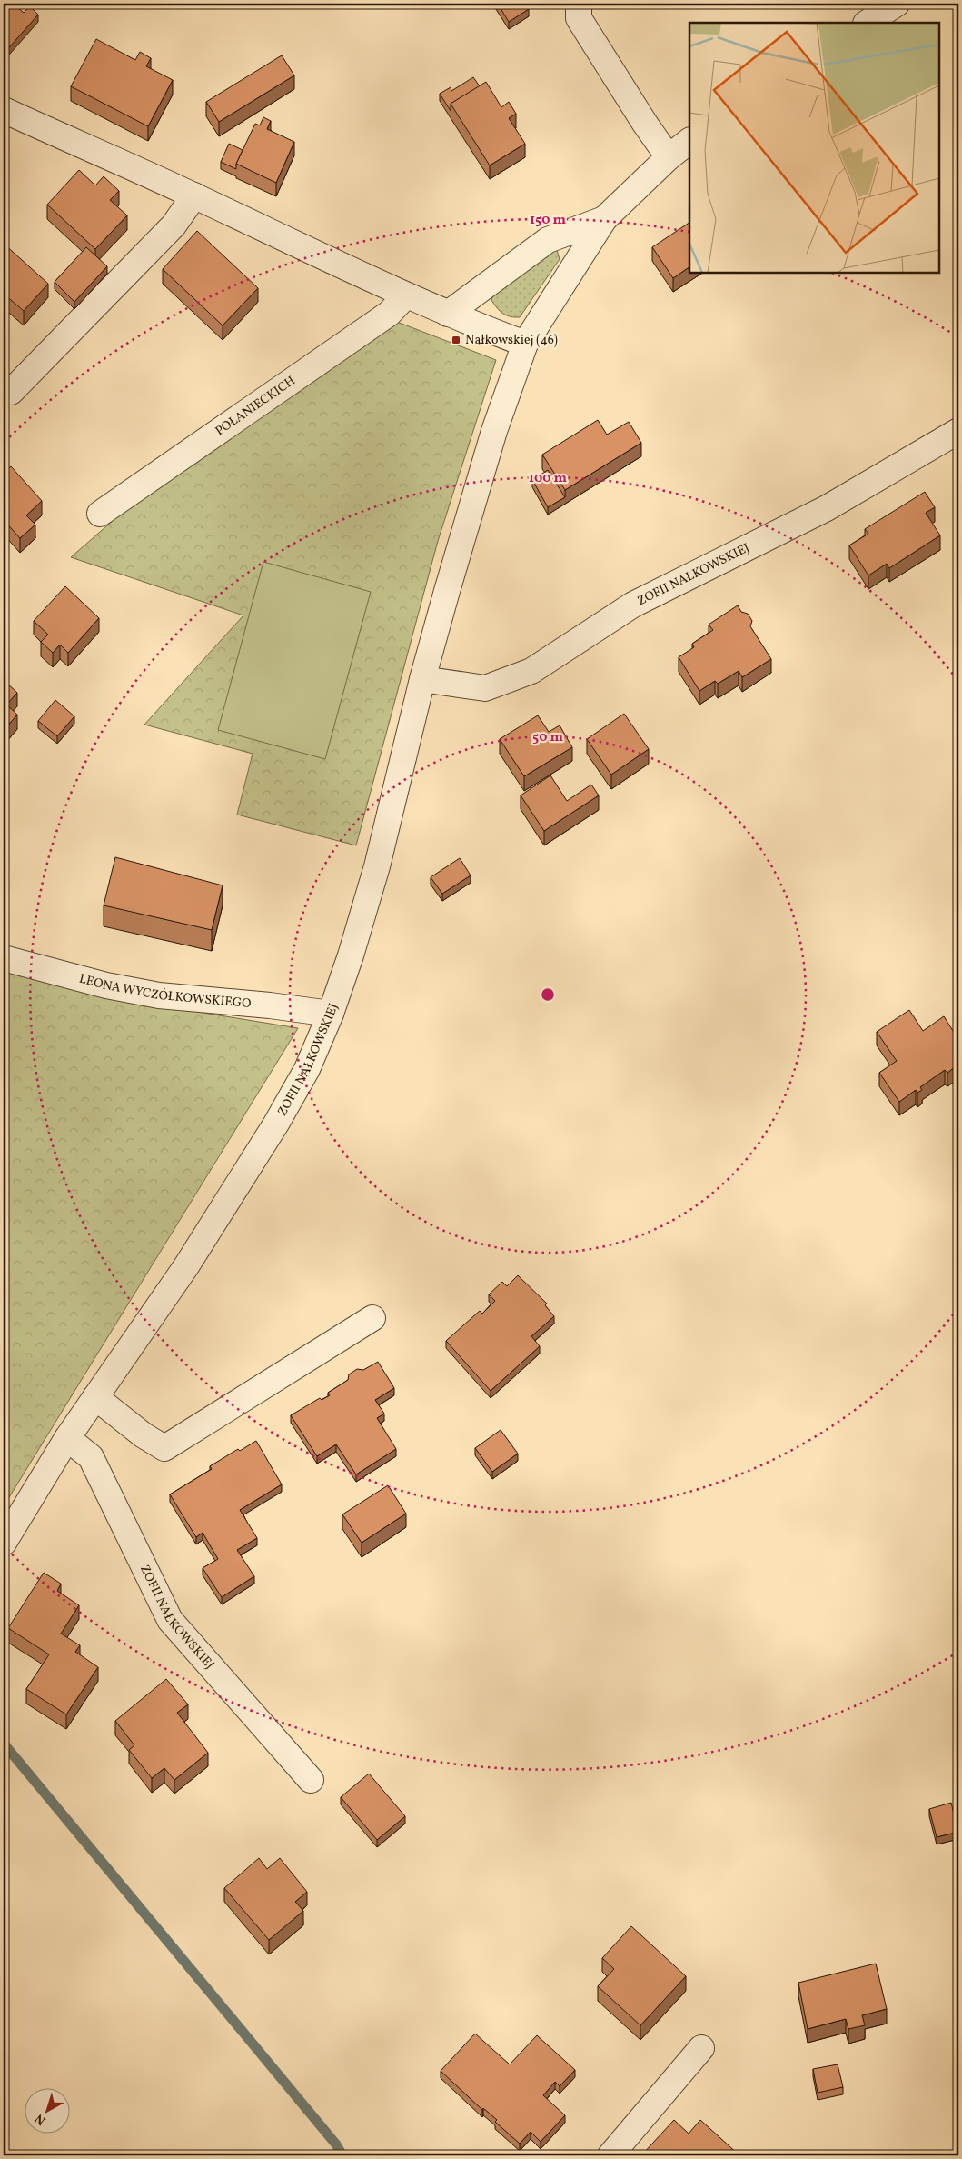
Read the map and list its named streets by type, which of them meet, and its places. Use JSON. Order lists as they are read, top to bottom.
{
  "streets": {
    "street": ["POŁANIECKICH", "ZOFII NAŁKOWSKIEJ", "LEONA WYCZÓŁKOWSKIEGO"]
  },
  "crossings": [
    ["ZOFII NAŁKOWSKIEJ", "LEONA WYCZÓŁKOWSKIEGO"]
  ],
  "places": {
    "transit": ["Nałkowskiej (46)"]
  },
  "north": "bottom left",
  "rings": ["150 m", "100 m", "50 m"]
}
